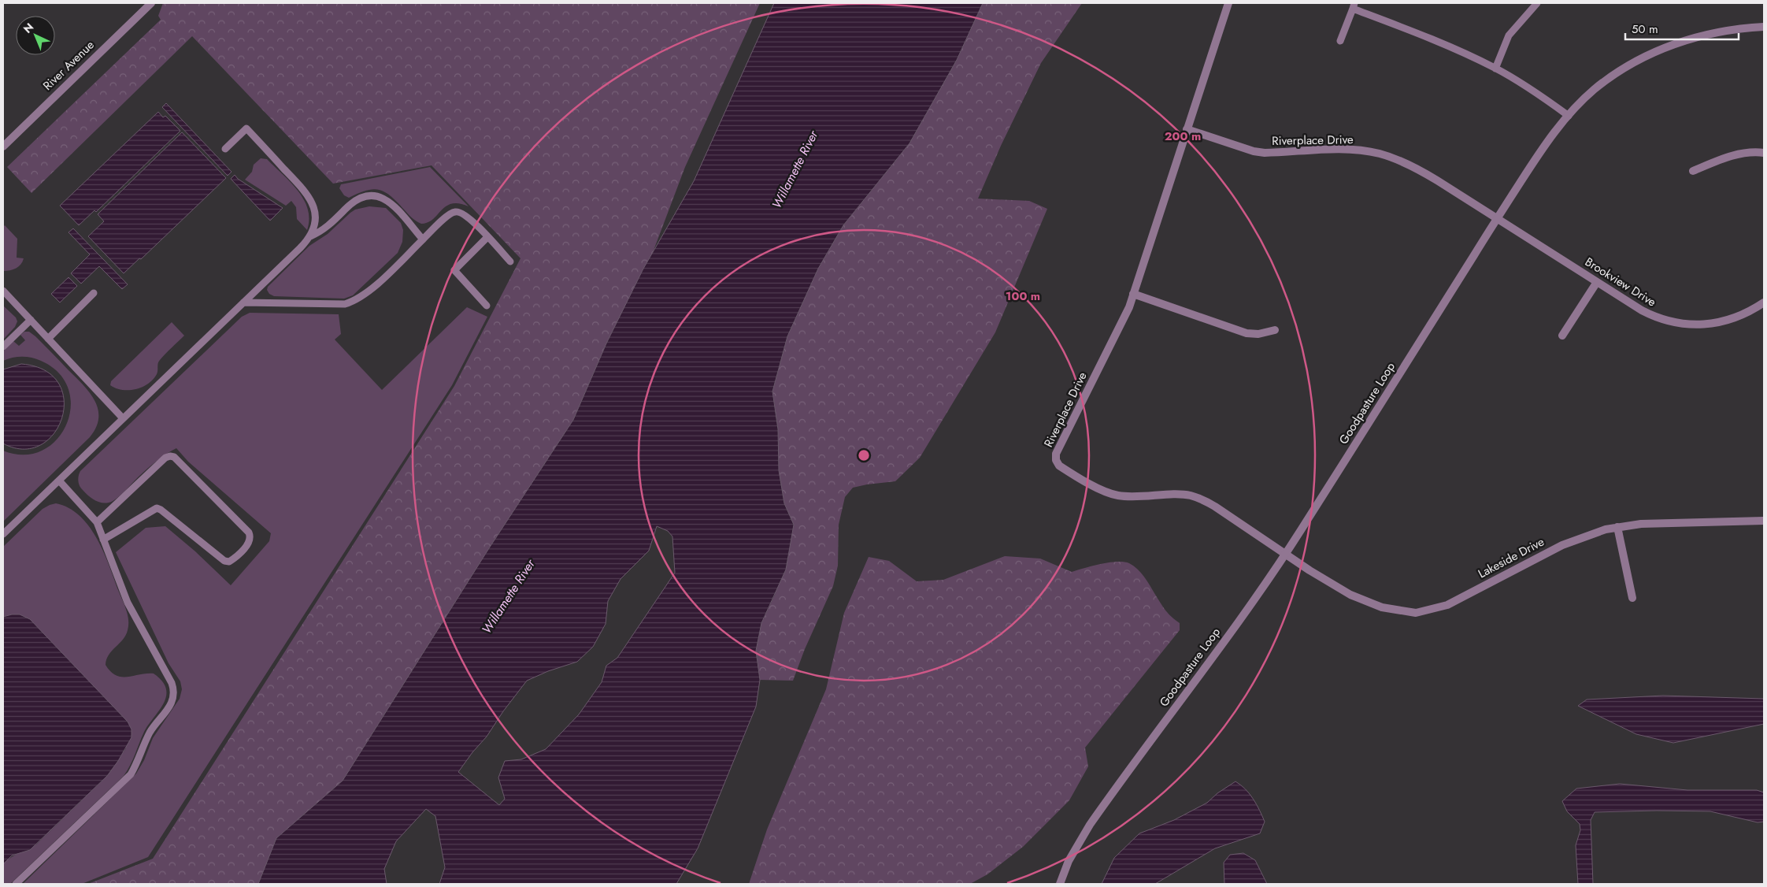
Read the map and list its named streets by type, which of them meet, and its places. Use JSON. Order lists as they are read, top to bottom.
{
  "streets": {
    "street": [
      "River Avenue",
      "Riverplace Drive",
      "Brookview Drive",
      "Goodpasture Loop",
      "Lakeside Drive"
    ]
  },
  "crossings": [
    ["Riverplace Drive", "Brookview Drive"],
    ["Riverplace Drive", "Goodpasture Loop"],
    ["Riverplace Drive", "Lakeside Drive"],
    ["Brookview Drive", "Goodpasture Loop"],
    ["Goodpasture Loop", "Lakeside Drive"]
  ],
  "water": ["Willamette River"],
  "scale_bar": "50 m",
  "north": "top left",
  "rings": ["200 m", "100 m"]
}
